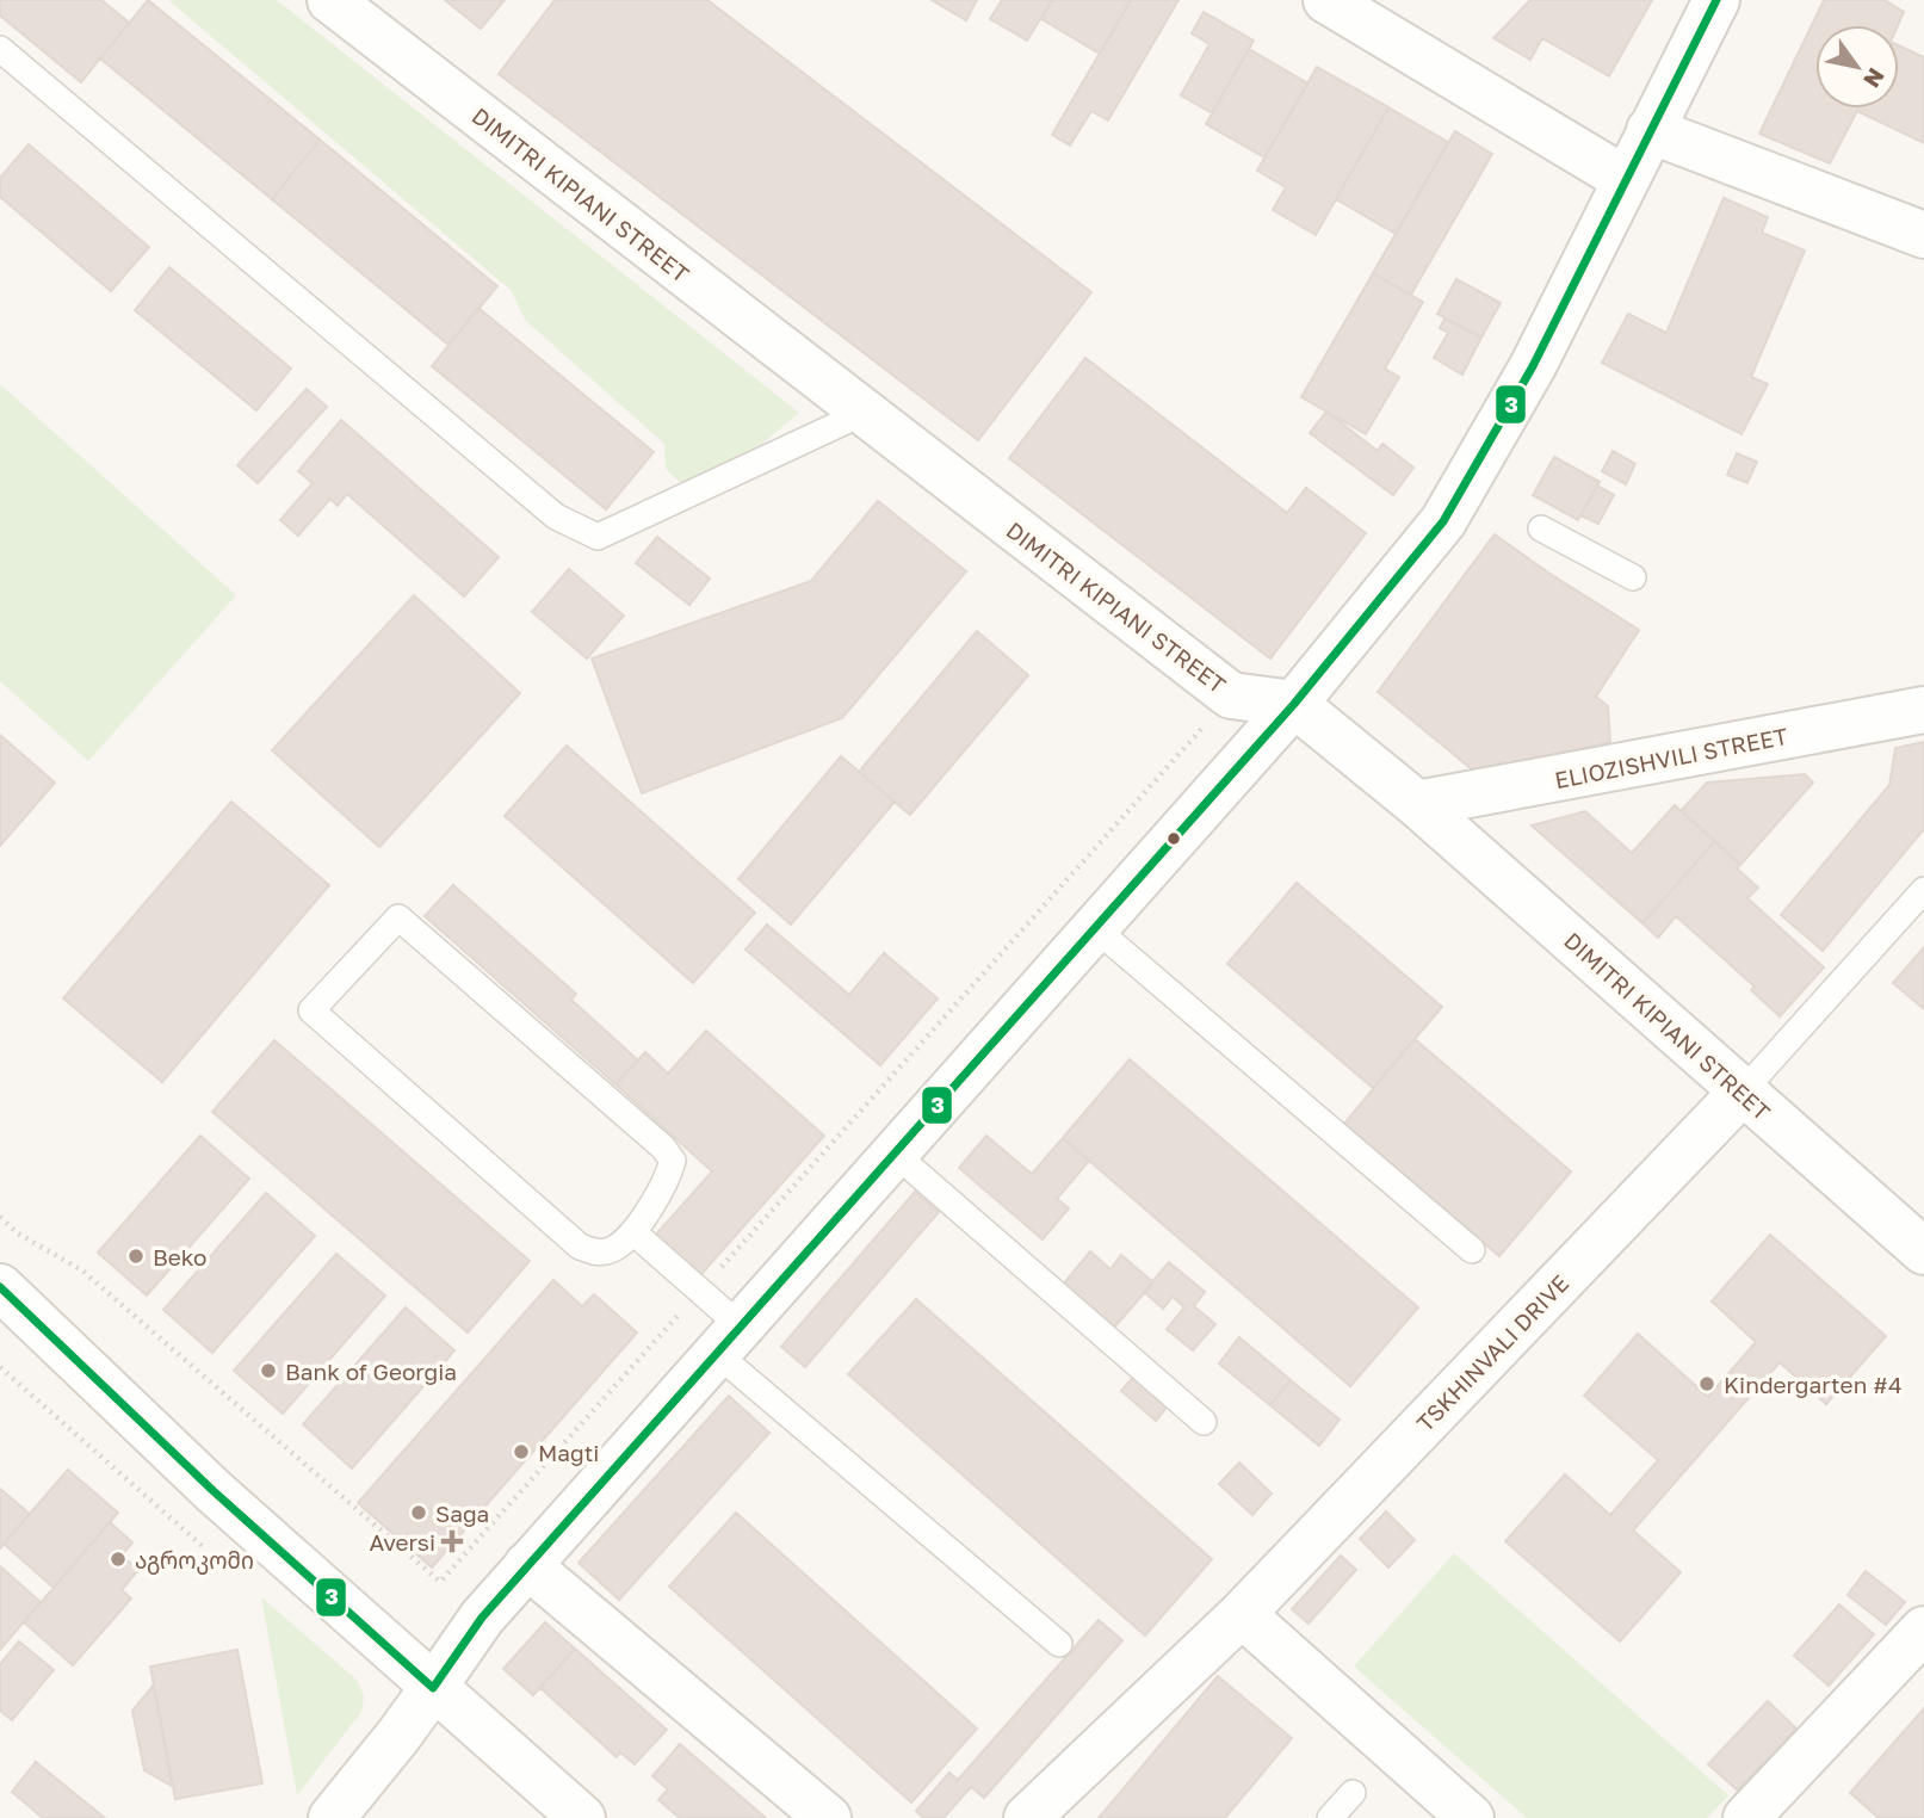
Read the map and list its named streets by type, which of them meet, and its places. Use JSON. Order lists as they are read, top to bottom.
{
  "streets": {
    "street": ["DIMITRI KIPIANI STREET", "ELIOZISHVILI STREET", "TSKHINVALI DRIVE"]
  },
  "crossings": [
    ["DIMITRI KIPIANI STREET", "ELIOZISHVILI STREET"],
    ["DIMITRI KIPIANI STREET", "TSKHINVALI DRIVE"]
  ],
  "places": {
    "other": [
      "Beko",
      "Bank of Georgia",
      "Kindergarten #4",
      "Magti",
      "Saga",
      "აგროკომი"
    ],
    "health": ["Aversi"]
  },
  "lines": ["transit line 3"],
  "north": "bottom right"
}
